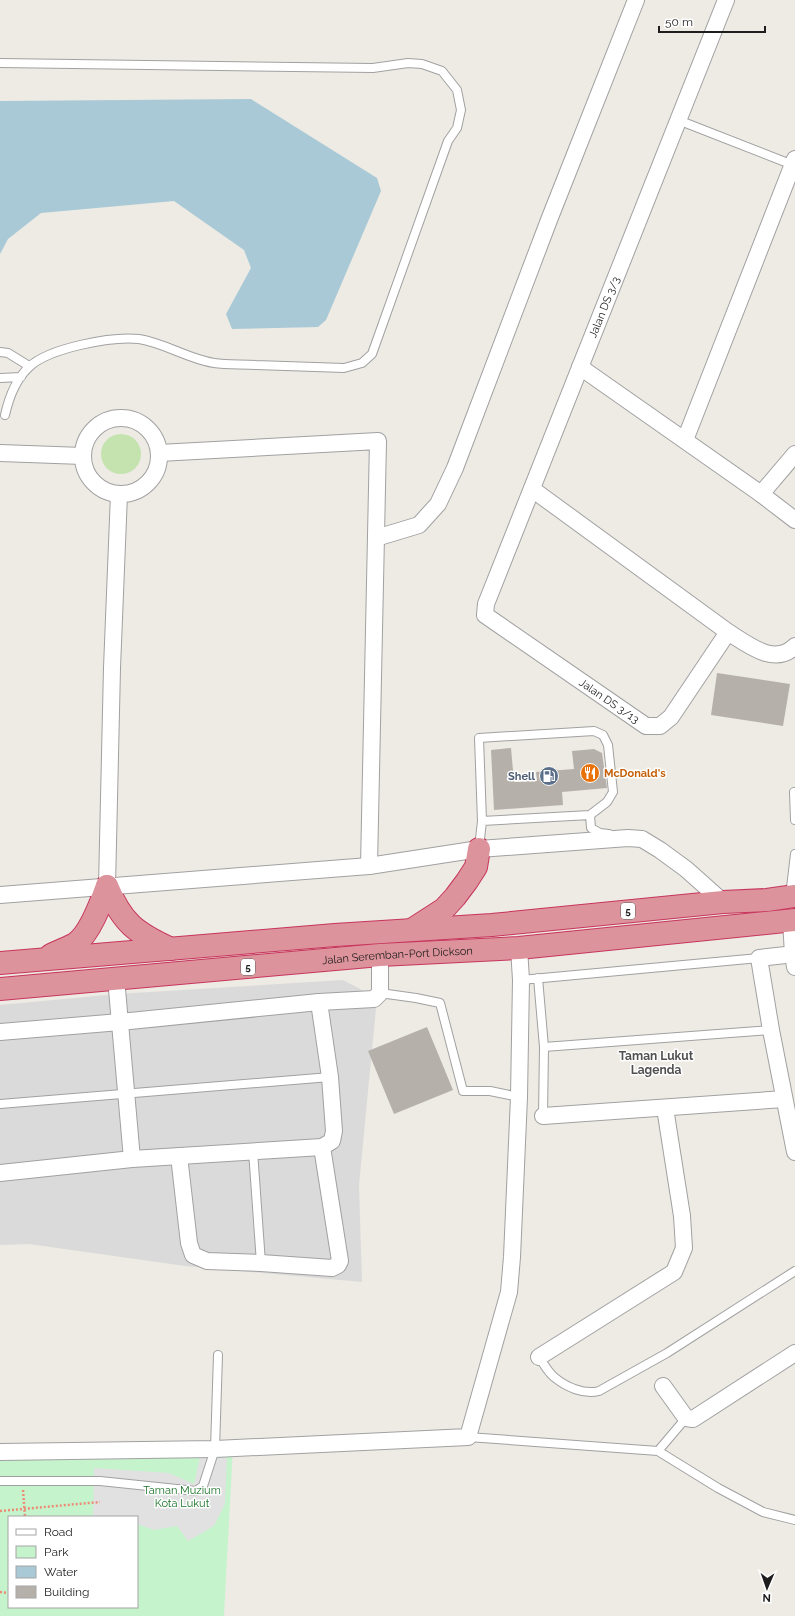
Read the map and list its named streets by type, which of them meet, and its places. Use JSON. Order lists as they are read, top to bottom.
{
  "streets": {
    "highway": ["5", "Jalan Seremban-Port Dickson"],
    "street": ["Jalan DS 3/3", "Jalan DS 3/13"]
  },
  "crossings": [
    ["Jalan DS 3/3", "Jalan DS 3/13"],
    ["5", "Jalan Seremban-Port Dickson"]
  ],
  "districts": ["Taman Lukut Lagenda"],
  "parks": ["Taman Muzium Kota Lukut"],
  "places": {
    "restaurant": ["McDonald's"],
    "fuel station": ["Shell"]
  },
  "legend": [
    "Road",
    "Park",
    "Water",
    "Building"
  ],
  "scale_bar": "50 m",
  "north": "bottom"
}
